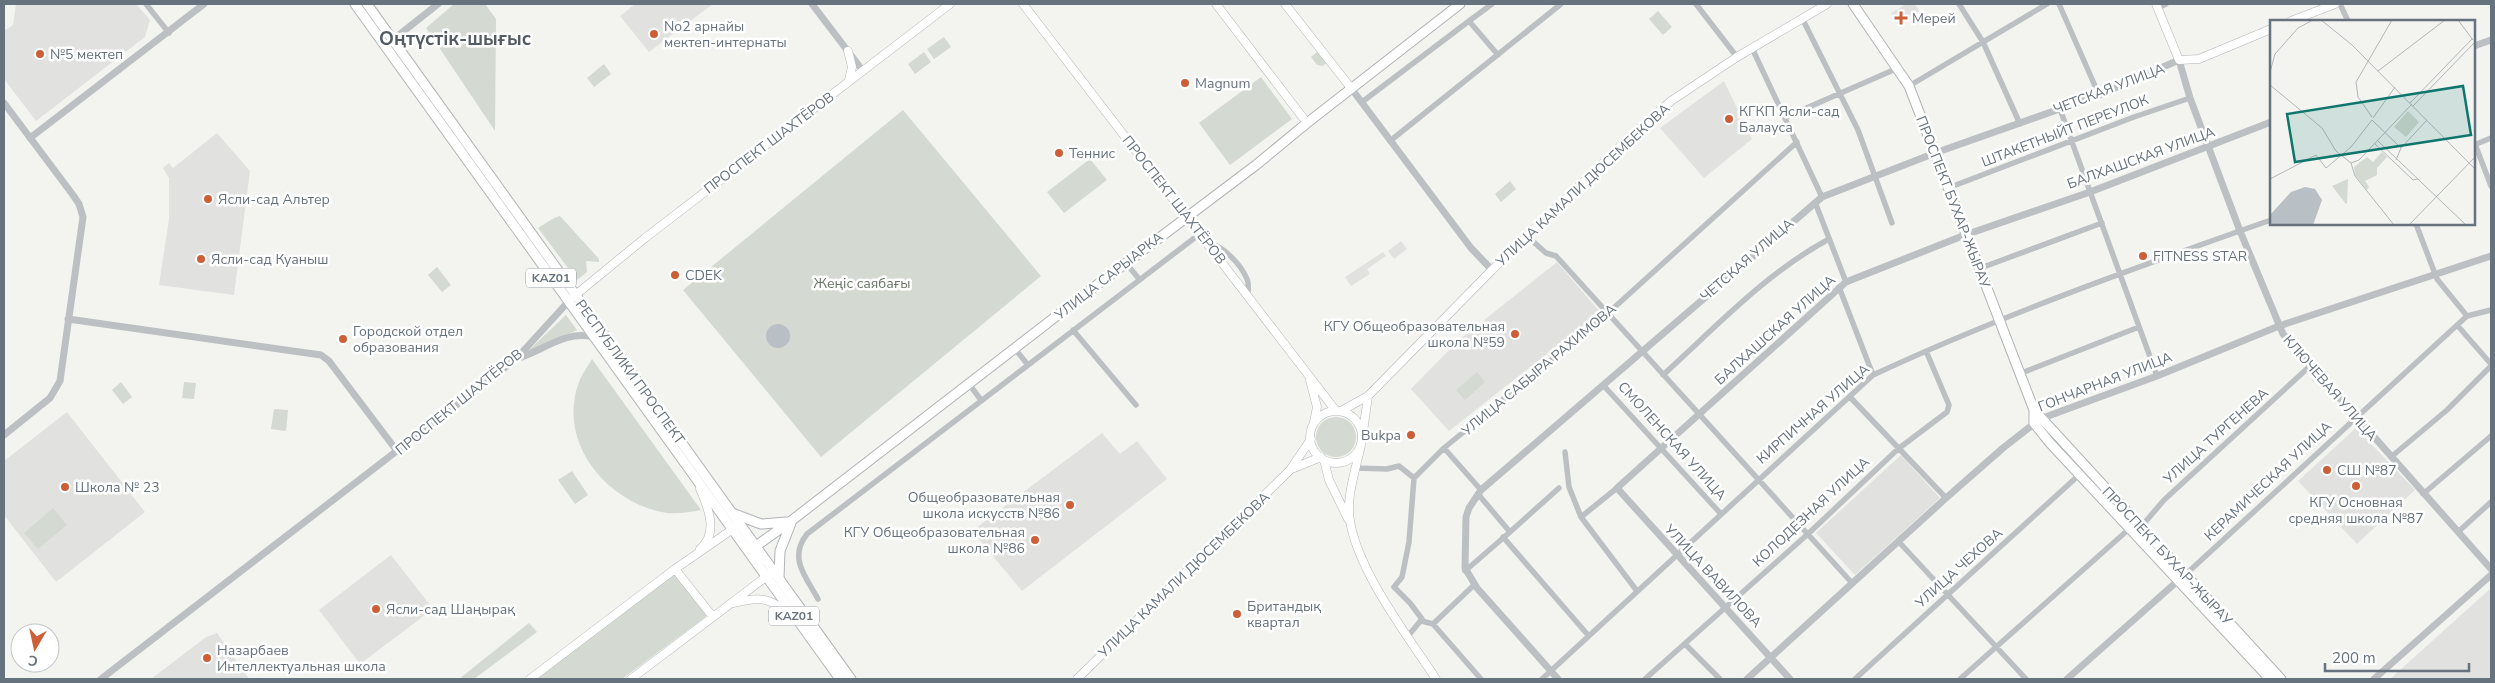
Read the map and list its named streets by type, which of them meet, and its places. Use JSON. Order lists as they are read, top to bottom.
{
  "streets": {
    "main road": [
      "ЧЕТСКАЯ УЛИЦА",
      "ПРОСПЕКТ ШАХТЁРОВ",
      "УЛИЦА КАМАЛИ ДЮСЕМБЕКОВА",
      "ПРОСПЕКТ БУХАР-ЖЫРАУ",
      "УЛИЦА САРЫАРКА",
      "KАZ01",
      "РЕСПУБЛИКИ ПРОСПЕКТ",
      "КЛЮЧЕВАЯ УЛИЦА"
    ],
    "street": [
      "ШТАКЕТНЫЙТ ПЕРЕУЛОК",
      "БАЛХАШСКАЯ УЛИЦА",
      "УЛИЦА САБЫРА РАХИМОВА",
      "ГОНЧАРНАЯ УЛИЦА",
      "КИРПИЧНАЯ УЛИЦА",
      "УЛИЦА ТУРГЕНЕВА",
      "СМОЛЕНСКАЯ УЛИЦА",
      "КЕРАМИЧЕСКАЯ УЛИЦА",
      "КОЛОДЕЗНАЯ УЛИЦА",
      "УЛИЦА ЧЕХОВА",
      "УЛИЦА ВАВИЛОВА"
    ]
  },
  "crossings": [
    ["ЧЕТСКАЯ УЛИЦА", "ПРОСПЕКТ БУХАР-ЖЫРАУ"],
    ["ЧЕТСКАЯ УЛИЦА", "КЛЮЧЕВАЯ УЛИЦА"],
    ["ЧЕТСКАЯ УЛИЦА", "СМОЛЕНСКАЯ УЛИЦА"],
    ["ШТАКЕТНЫЙТ ПЕРЕУЛОК", "ПРОСПЕКТ БУХАР-ЖЫРАУ"],
    ["ШТАКЕТНЫЙТ ПЕРЕУЛОК", "КЛЮЧЕВАЯ УЛИЦА"],
    ["ПРОСПЕКТ ШАХТЁРОВ", "УЛИЦА КАМАЛИ ДЮСЕМБЕКОВА"],
    ["ПРОСПЕКТ ШАХТЁРОВ", "УЛИЦА САРЫАРКА"],
    ["ПРОСПЕКТ ШАХТЁРОВ", "РЕСПУБЛИКИ ПРОСПЕКТ"],
    ["БАЛХАШСКАЯ УЛИЦА", "ПРОСПЕКТ БУХАР-ЖЫРАУ"],
    ["БАЛХАШСКАЯ УЛИЦА", "КЛЮЧЕВАЯ УЛИЦА"],
    ["БАЛХАШСКАЯ УЛИЦА", "СМОЛЕНСКАЯ УЛИЦА"],
    ["БАЛХАШСКАЯ УЛИЦА", "УЛИЦА ВАВИЛОВА"],
    ["УЛИЦА КАМАЛИ ДЮСЕМБЕКОВА", "УЛИЦА САРЫАРКА"],
    ["ПРОСПЕКТ БУХАР-ЖЫРАУ", "ГОНЧАРНАЯ УЛИЦА"],
    ["ПРОСПЕКТ БУХАР-ЖЫРАУ", "КИРПИЧНАЯ УЛИЦА"],
    ["ПРОСПЕКТ БУХАР-ЖЫРАУ", "УЛИЦА ТУРГЕНЕВА"],
    ["ПРОСПЕКТ БУХАР-ЖЫРАУ", "КЕРАМИЧЕСКАЯ УЛИЦА"],
    ["ПРОСПЕКТ БУХАР-ЖЫРАУ", "УЛИЦА ЧЕХОВА"],
    ["УЛИЦА САРЫАРКА", "РЕСПУБЛИКИ ПРОСПЕКТ"],
    ["ГОНЧАРНАЯ УЛИЦА", "КЛЮЧЕВАЯ УЛИЦА"],
    ["ГОНЧАРНАЯ УЛИЦА", "УЛИЦА ВАВИЛОВА"],
    ["КЛЮЧЕВАЯ УЛИЦА", "КИРПИЧНАЯ УЛИЦА"],
    ["КЛЮЧЕВАЯ УЛИЦА", "УЛИЦА ТУРГЕНЕВА"],
    ["КЛЮЧЕВАЯ УЛИЦА", "КЕРАМИЧЕСКАЯ УЛИЦА"],
    ["КИРПИЧНАЯ УЛИЦА", "СМОЛЕНСКАЯ УЛИЦА"],
    ["КИРПИЧНАЯ УЛИЦА", "КОЛОДЕЗНАЯ УЛИЦА"],
    ["КИРПИЧНАЯ УЛИЦА", "УЛИЦА ВАВИЛОВА"],
    ["КОЛОДЕЗНАЯ УЛИЦА", "УЛИЦА ВАВИЛОВА"]
  ],
  "districts": ["Оңтүстік-шығыс"],
  "parks": ["Жеңіс саябағы"],
  "places": {
    "health": ["Мерей"],
    "other": [
      "No2 арнайы мектеп-интернаты",
      "№5 мектеп",
      "Magnum",
      "КГКП Ясли-сад Балауса",
      "Теннис",
      "Ясли-сад Альтер",
      "FITNESS STAR",
      "Ясли-сад Куаныш",
      "CDEK",
      "КГУ Общеобразовательная школа №59",
      "Городской отдел образования",
      "Bukpa",
      "СШ №87",
      "КГУ Основная средняя школа №87",
      "Школа № 23",
      "Общеобразовательная школа искусств №86",
      "КГУ Общеобразовательная школа №86",
      "Ясли-сад Шаңырақ",
      "Британдық квартал",
      "Назарбаев Интеллектуальная школа"
    ]
  },
  "scale_bar": "200 m",
  "north": "bottom"
}
